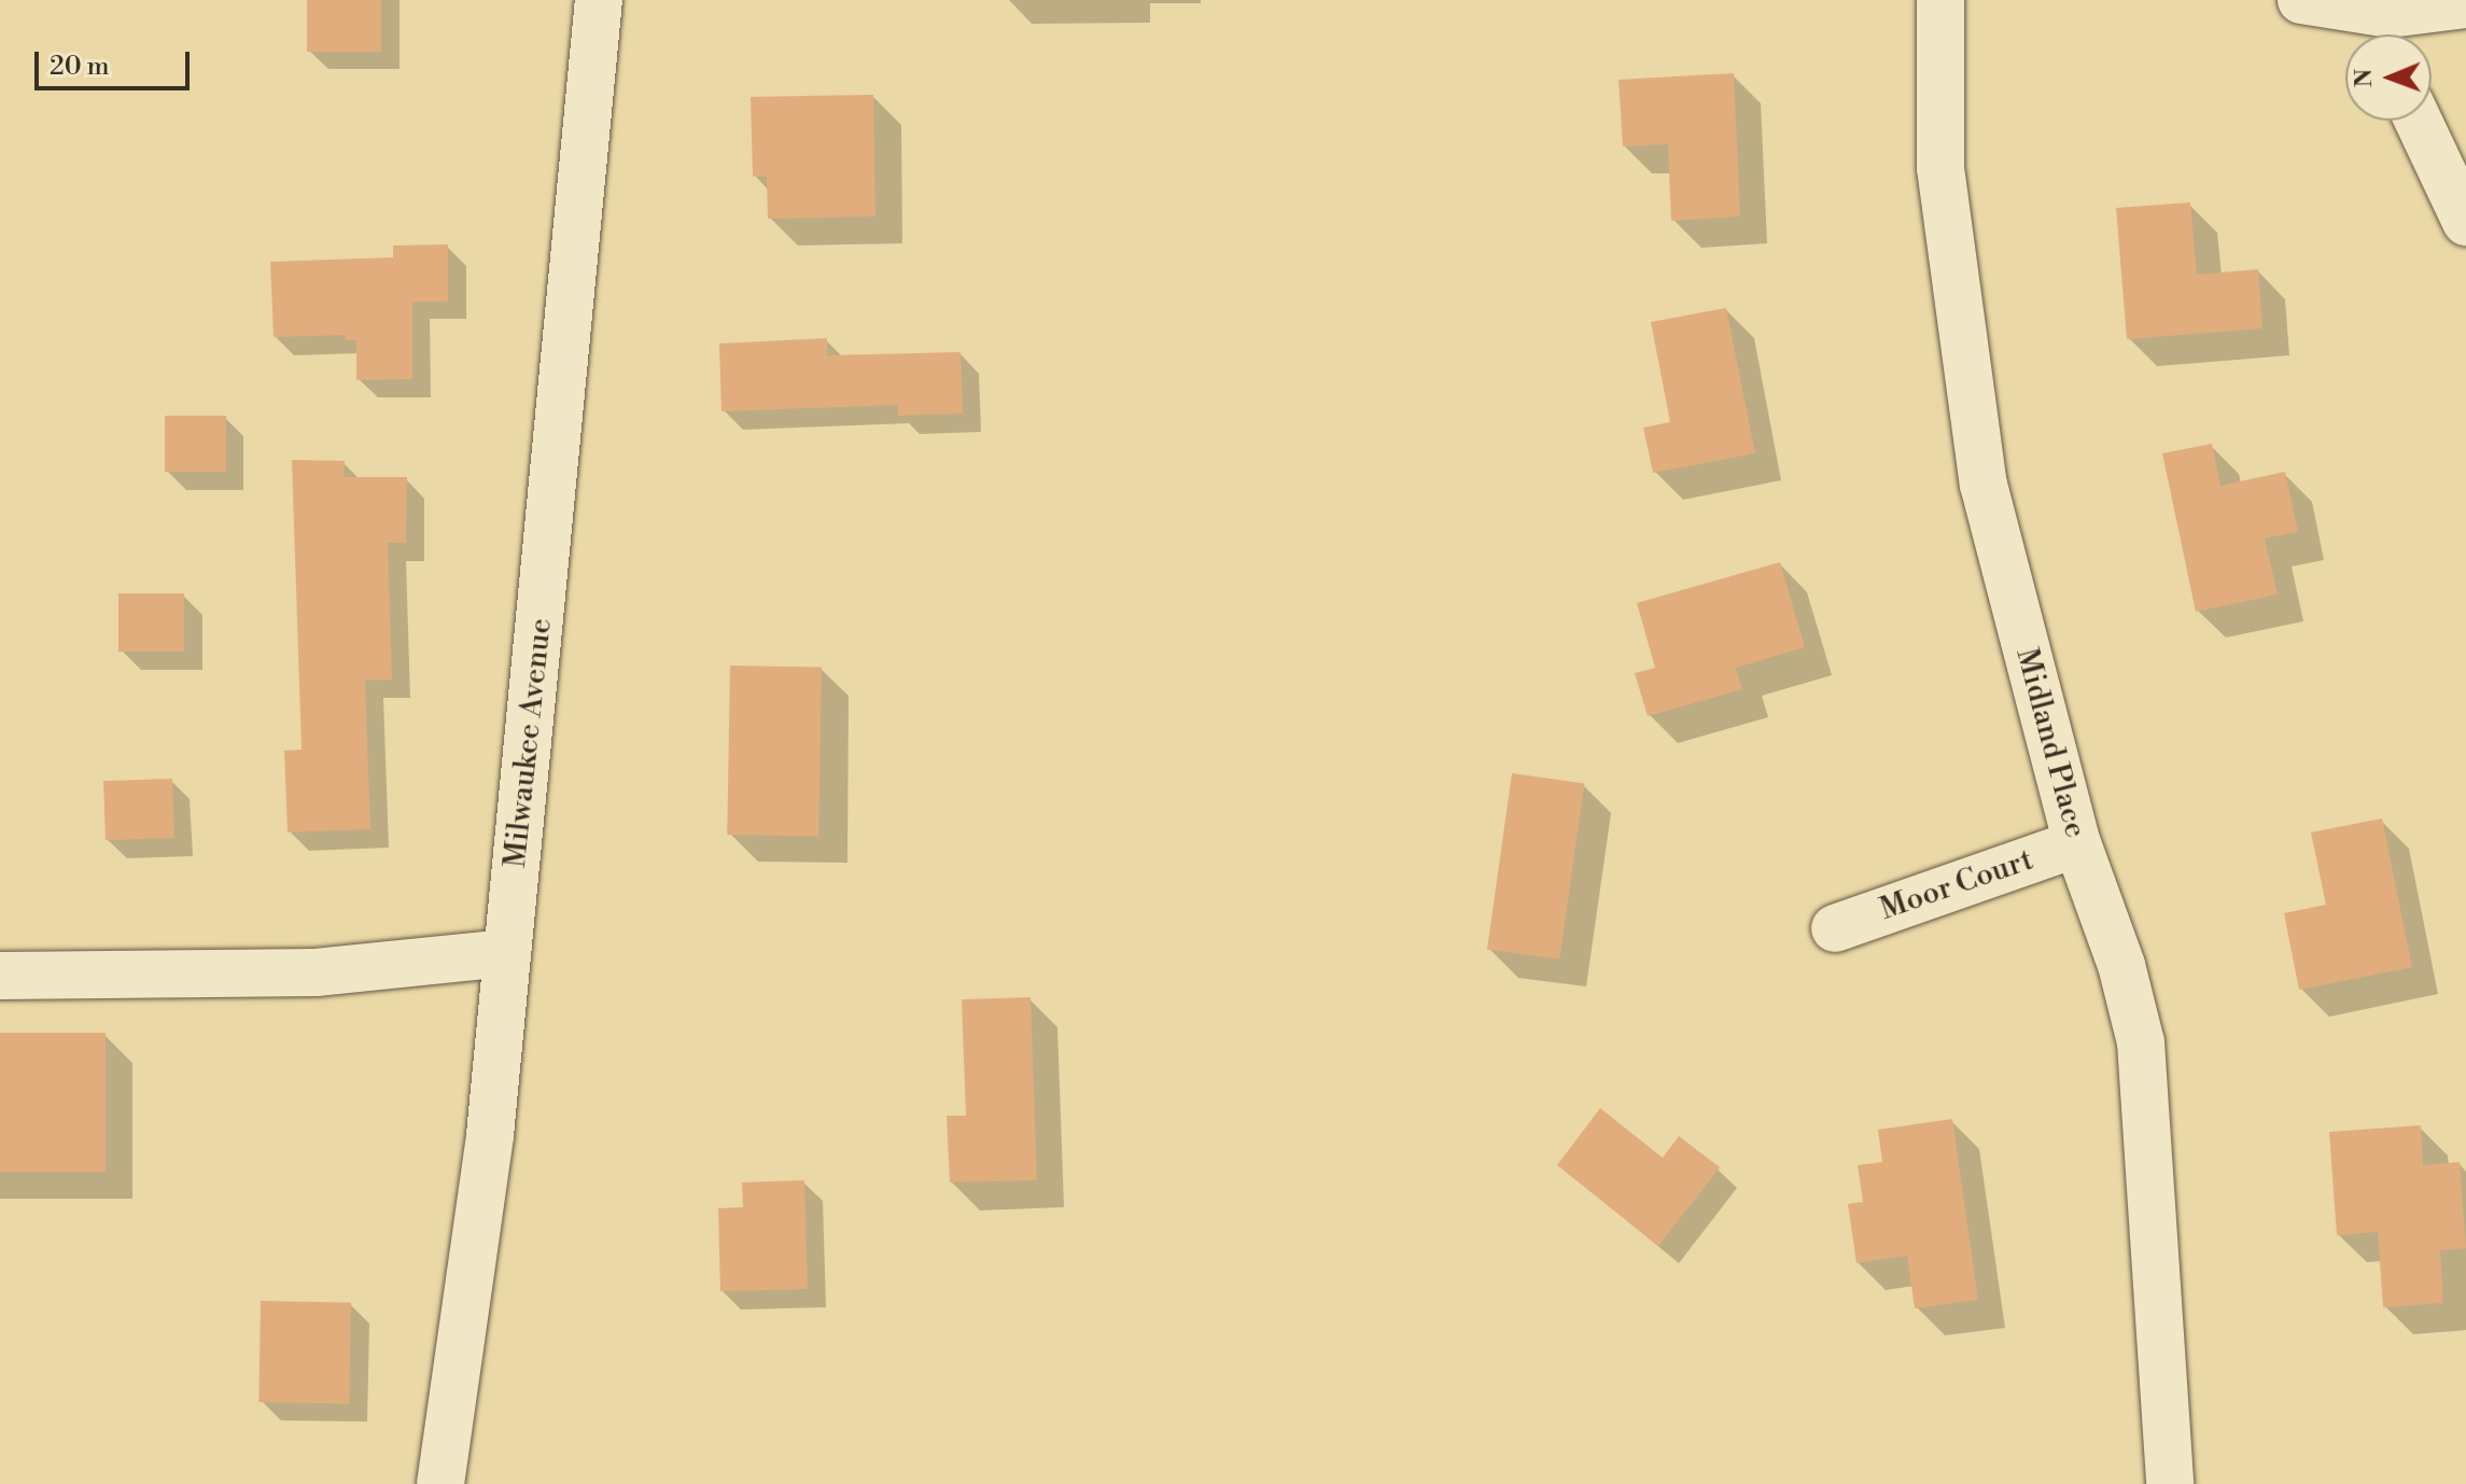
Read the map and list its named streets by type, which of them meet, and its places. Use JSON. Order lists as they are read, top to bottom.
{
  "streets": {
    "street": ["Milwaukee Avenue", "Midland Place", "Moor Court"]
  },
  "crossings": [
    ["Midland Place", "Moor Court"]
  ],
  "scale_bar": "20 m",
  "north": "left"
}
